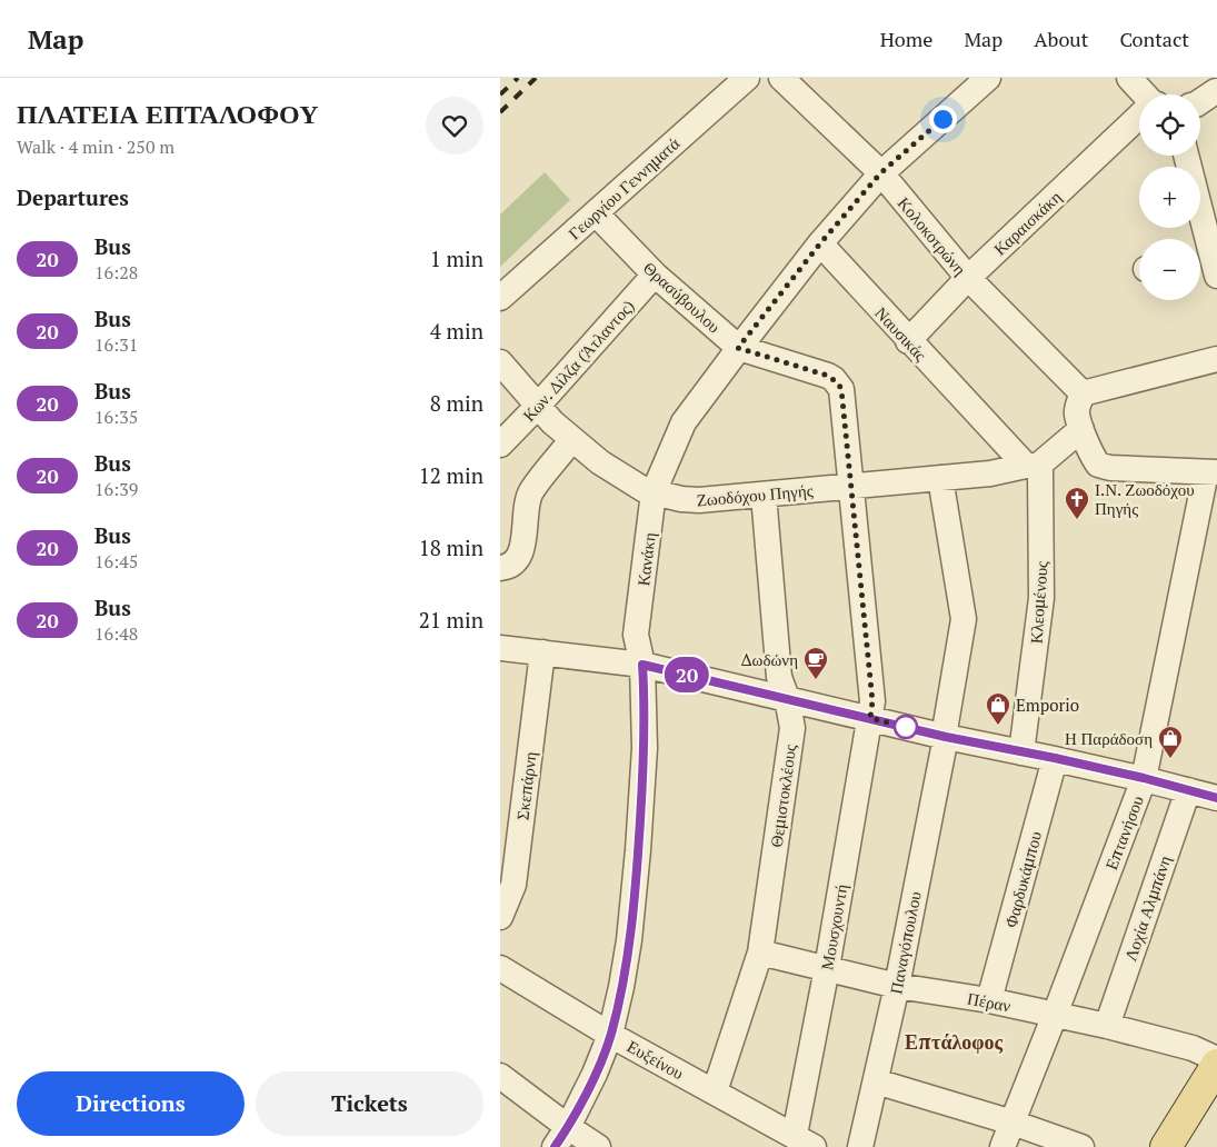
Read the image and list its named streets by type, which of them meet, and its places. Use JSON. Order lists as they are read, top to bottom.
{
  "streets": {
    "street": [
      "Γεωργίου Γεννηματά",
      "Καραισκάκη",
      "Κολοκοτρώνη",
      "Θρασύβουλου",
      "Ναυσικάς",
      "Κων. Δίλζα (Άτλαντος)",
      "Ζωοδόχου Πηγής",
      "Κανάκη",
      "Κλεομένους",
      "Σκεπάρνη",
      "Θεμιστοκλέους",
      "Επτανήσου",
      "Φαρδυκάμπου",
      "Λοχία Αλμπάνη",
      "Μουσχουντή",
      "Παναγόπουλου",
      "Πέραν",
      "Ευξείνου"
    ]
  },
  "crossings": [
    ["Γεωργίου Γεννηματά", "Θρασύβουλου"],
    ["Καραισκάκη", "Κολοκοτρώνη"],
    ["Καραισκάκη", "Ναυσικάς"],
    ["Κολοκοτρώνη", "Κανάκη"],
    ["Θρασύβουλου", "Κων. Δίλζα (Άτλαντος)"],
    ["Θρασύβουλου", "Ζωοδόχου Πηγής"],
    ["Θρασύβουλου", "Κανάκη"],
    ["Θρασύβουλου", "Μουσχουντή"],
    ["Ναυσικάς", "Ζωοδόχου Πηγής"],
    ["Ναυσικάς", "Κανάκη"],
    ["Ναυσικάς", "Κλεομένους"],
    ["Κων. Δίλζα (Άτλαντος)", "Ζωοδόχου Πηγής"],
    ["Ζωοδόχου Πηγής", "Κανάκη"],
    ["Ζωοδόχου Πηγής", "Κλεομένους"],
    ["Ζωοδόχου Πηγής", "Θεμιστοκλέους"],
    ["Ζωοδόχου Πηγής", "Παναγόπουλου"],
    ["Κανάκη", "Ευξείνου"],
    ["Θεμιστοκλέους", "Πέραν"],
    ["Θεμιστοκλέους", "Ευξείνου"],
    ["Επτανήσου", "Πέραν"],
    ["Φαρδυκάμπου", "Πέραν"],
    ["Λοχία Αλμπάνη", "Πέραν"],
    ["Μουσχουντή", "Πέραν"],
    ["Μουσχουντή", "Ευξείνου"],
    ["Παναγόπουλου", "Πέραν"]
  ],
  "districts": ["Επτάλοφος"],
  "places": {
    "church": ["Ι.Ν. Ζωοδόχου Πηγής"],
    "cafe": ["Δωδώνη"],
    "shop": ["Emporio", "Η Παράδοση"]
  },
  "lines": ["bus line 20"],
  "page": {
    "header": "Map",
    "nav": [
      "Home",
      "Map",
      "About",
      "Contact"
    ],
    "heading": [
      ["ΠΛΑΤΕΙΑ ΕΠΤΑΛΟΦΟΥ", "Walk · 4 min · 250 m"],
      "Departures"
    ],
    "on_map": "20",
    "map_buttons": ["+", "−"],
    "list": [
      {
        "mark": "20",
        "name": "Bus",
        "note": "16:28",
        "value": "1 min"
      },
      {
        "mark": "20",
        "name": "Bus",
        "note": "16:31",
        "value": "4 min"
      },
      {
        "mark": "20",
        "name": "Bus",
        "note": "16:35",
        "value": "8 min"
      },
      {
        "mark": "20",
        "name": "Bus",
        "note": "16:39",
        "value": "12 min"
      },
      {
        "mark": "20",
        "name": "Bus",
        "note": "16:45",
        "value": "18 min"
      },
      {
        "mark": "20",
        "name": "Bus",
        "note": "16:48",
        "value": "21 min"
      }
    ],
    "buttons": ["Directions", "Tickets"]
  }
}
